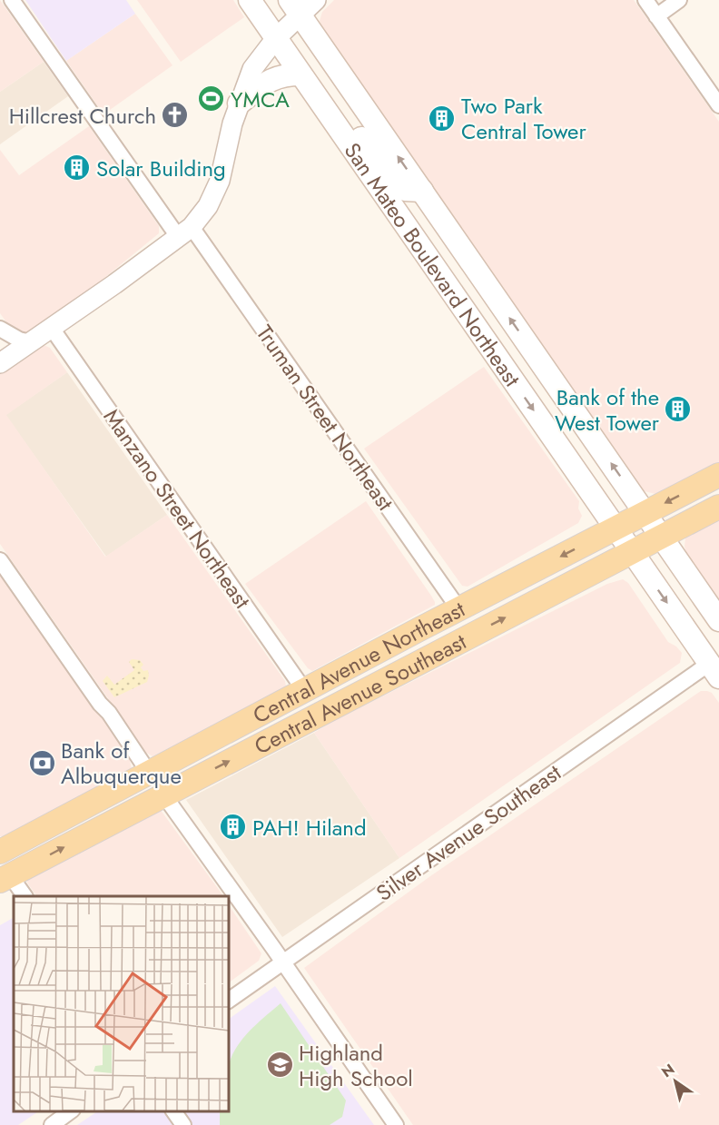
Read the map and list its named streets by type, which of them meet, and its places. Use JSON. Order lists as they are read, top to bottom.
{
  "streets": {
    "main road": ["San Mateo Boulevard Northeast", "Central Avenue Northeast", "Central Avenue Southeast"],
    "street": ["Truman Street Northeast", "Manzano Street Northeast", "Silver Avenue Southeast"]
  },
  "crossings": [
    ["San Mateo Boulevard Northeast", "Central Avenue Northeast"],
    ["San Mateo Boulevard Northeast", "Central Avenue Southeast"],
    ["San Mateo Boulevard Northeast", "Silver Avenue Southeast"],
    ["Truman Street Northeast", "Central Avenue Northeast"],
    ["Manzano Street Northeast", "Central Avenue Northeast"]
  ],
  "one_way": ["Central Avenue Southeast"],
  "places": {
    "sports": ["YMCA"],
    "church": ["Hillcrest Church"],
    "building": [
      "Two Park Central Tower",
      "Solar Building",
      "Bank of the West Tower",
      "PAH! Hiland"
    ],
    "bank": ["Bank of Albuquerque"],
    "school or university": ["Highland High School"]
  },
  "north": "top left"
}
